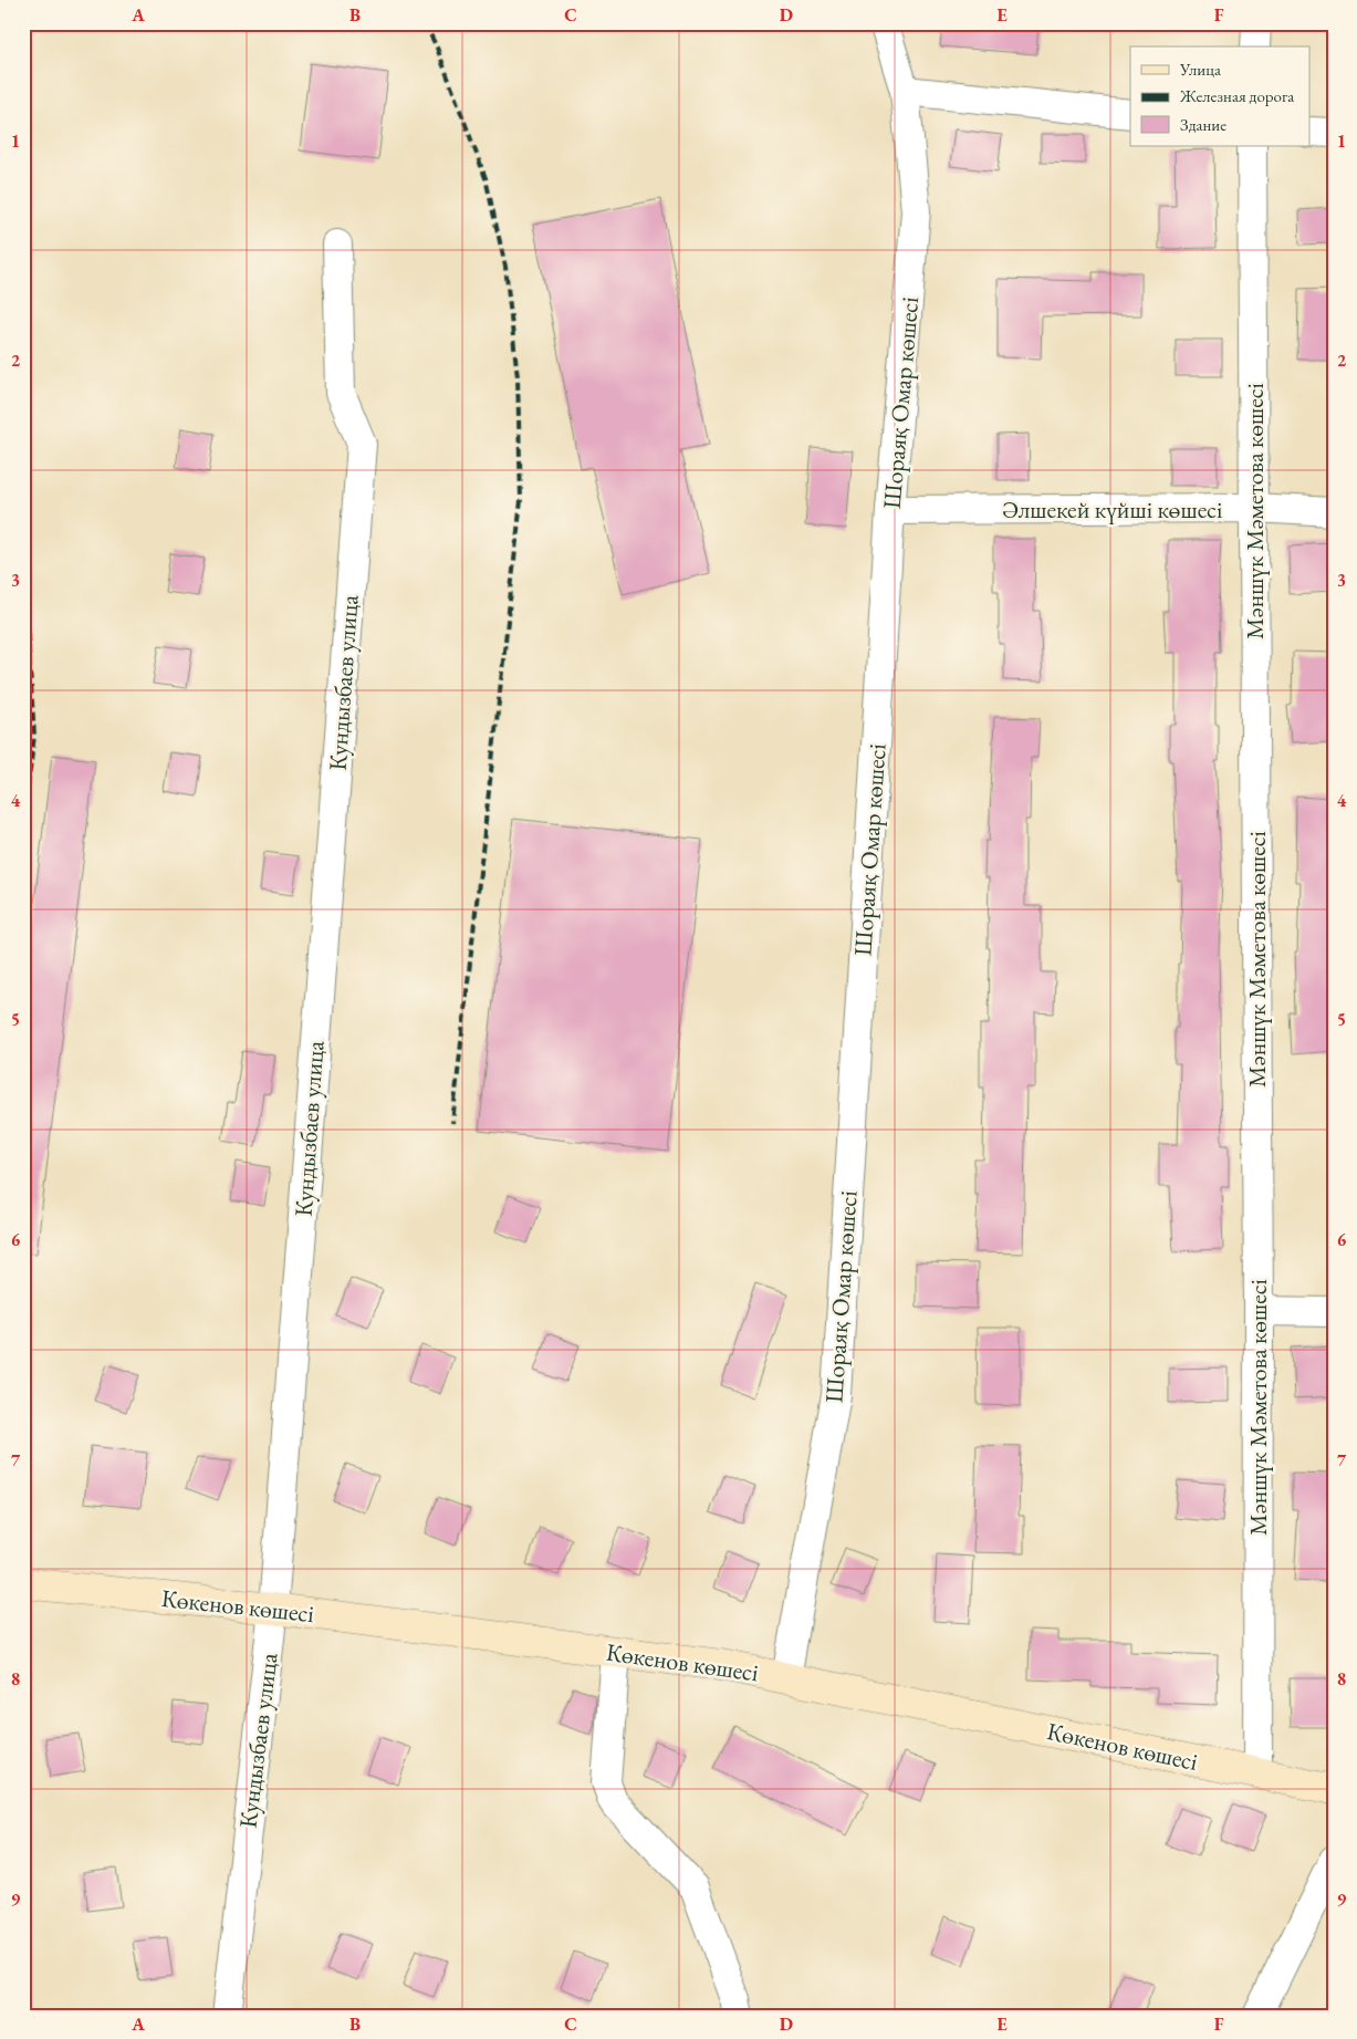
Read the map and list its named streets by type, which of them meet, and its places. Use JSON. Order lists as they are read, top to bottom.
{
  "streets": {
    "street": [
      "Шораяқ Омар көшесі",
      "Әлшекей күйші көшесі",
      "Мәншүк Мәметова көшесі",
      "Кундызбаев улица",
      "Көкенов көшесі"
    ]
  },
  "crossings": [
    ["Шораяқ Омар көшесі", "Әлшекей күйші көшесі"],
    ["Шораяқ Омар көшесі", "Көкенов көшесі"],
    ["Әлшекей күйші көшесі", "Мәншүк Мәметова көшесі"],
    ["Мәншүк Мәметова көшесі", "Көкенов көшесі"],
    ["Кундызбаев улица", "Көкенов көшесі"]
  ],
  "legend": ["Улица", "Железная дорога", "Здание"],
  "grid": {
    "columns": [
      "A",
      "B",
      "C",
      "D",
      "E",
      "F"
    ],
    "rows": [
      "1",
      "2",
      "3",
      "4",
      "5",
      "6",
      "7",
      "8",
      "9"
    ]
  }
}
